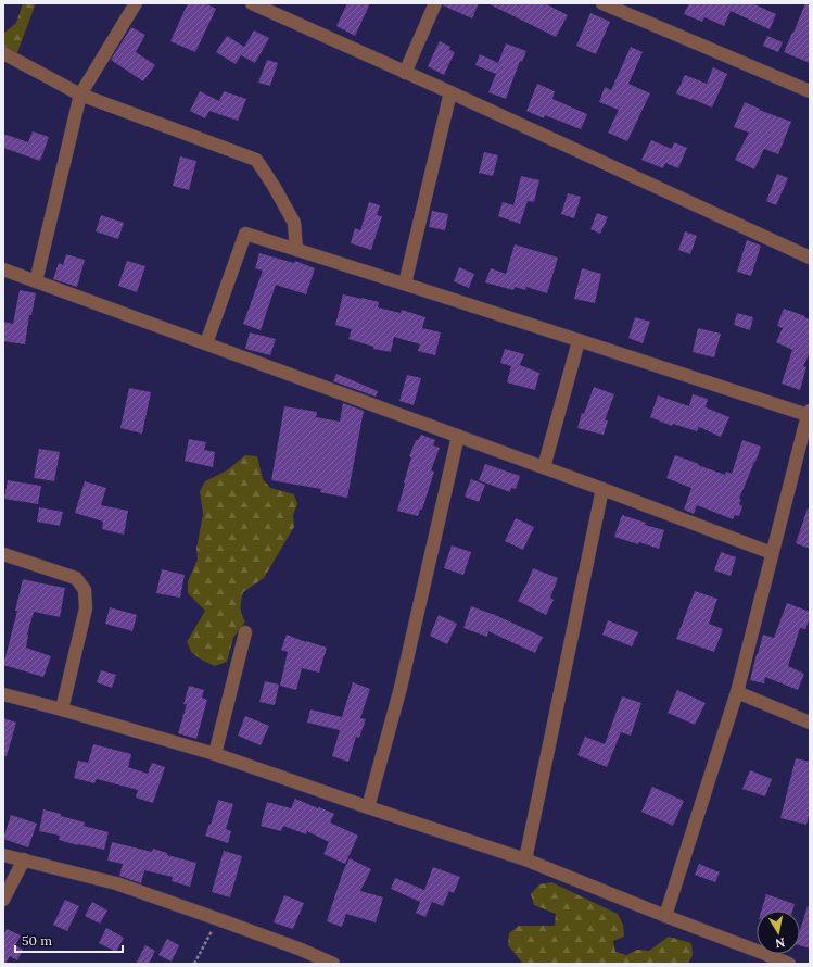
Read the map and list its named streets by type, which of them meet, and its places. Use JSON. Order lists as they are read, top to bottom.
{
  "scale_bar": "50 m",
  "north": "bottom"
}
